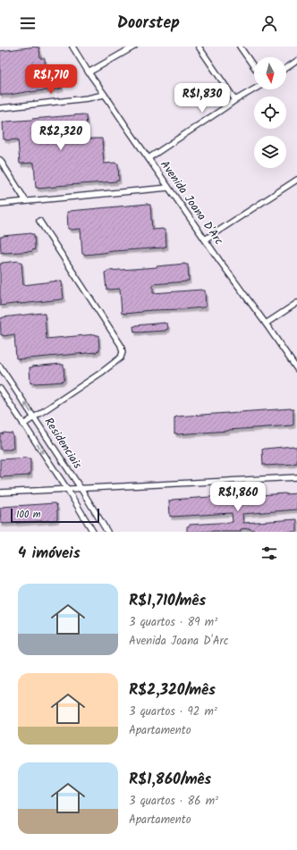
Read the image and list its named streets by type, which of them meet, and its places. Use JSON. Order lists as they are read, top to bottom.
{
  "streets": {
    "street": ["Avenida Joana D'Arc", "Residenciais"]
  },
  "scale_bar": "100 m",
  "north": "bottom",
  "page": {
    "header": "Doorstep",
    "price": [
      "R$1,710",
      "R$1,830",
      "R$2,320",
      "R$1,860"
    ],
    "scale": "100 m",
    "heading": "4 imóveis",
    "list": [
      {
        "name": "R$1,710/mês",
        "note": "3 quartos · 89 m² · Avenida Joana D'Arc"
      },
      {
        "name": "R$2,320/mês",
        "note": "3 quartos · 92 m² · Apartamento"
      },
      {
        "name": "R$1,860/mês",
        "note": "3 quartos · 86 m² · Apartamento"
      }
    ]
  }
}
